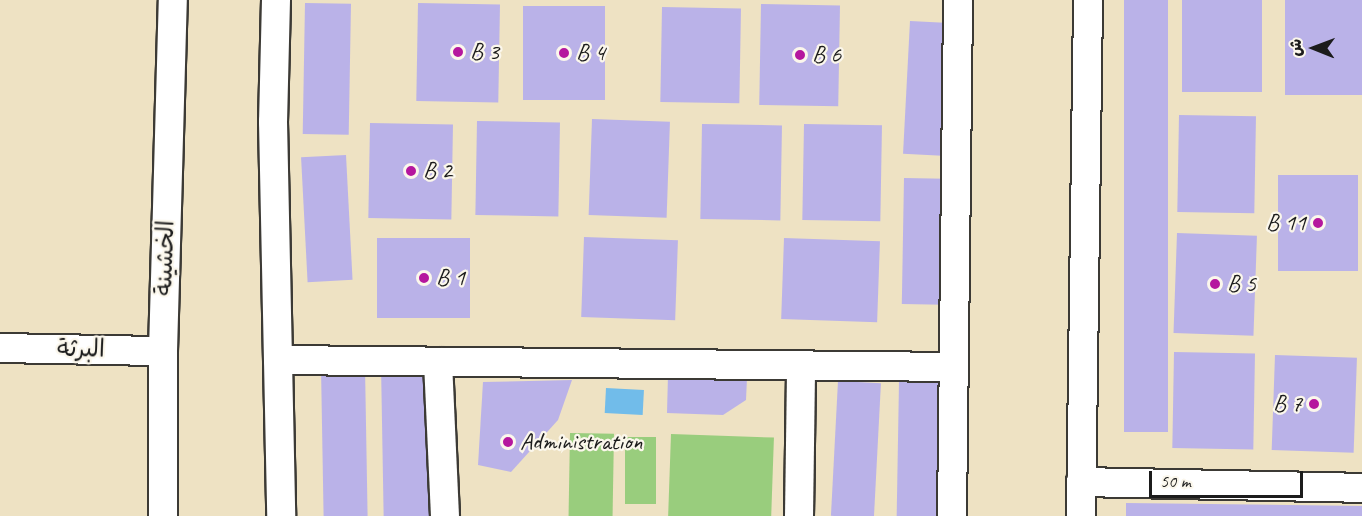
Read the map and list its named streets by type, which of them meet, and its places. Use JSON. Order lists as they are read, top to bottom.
{
  "streets": {
    "street": ["الخشينة", "البرثة"]
  },
  "crossings": [
    ["الخشينة", "البرثة"]
  ],
  "places": [
    "B 3",
    "B 4",
    "B 6",
    "B 2",
    "B 11",
    "B 1",
    "B 5",
    "B 7",
    "Administration"
  ],
  "scale_bar": "50 m",
  "north": "left"
}
